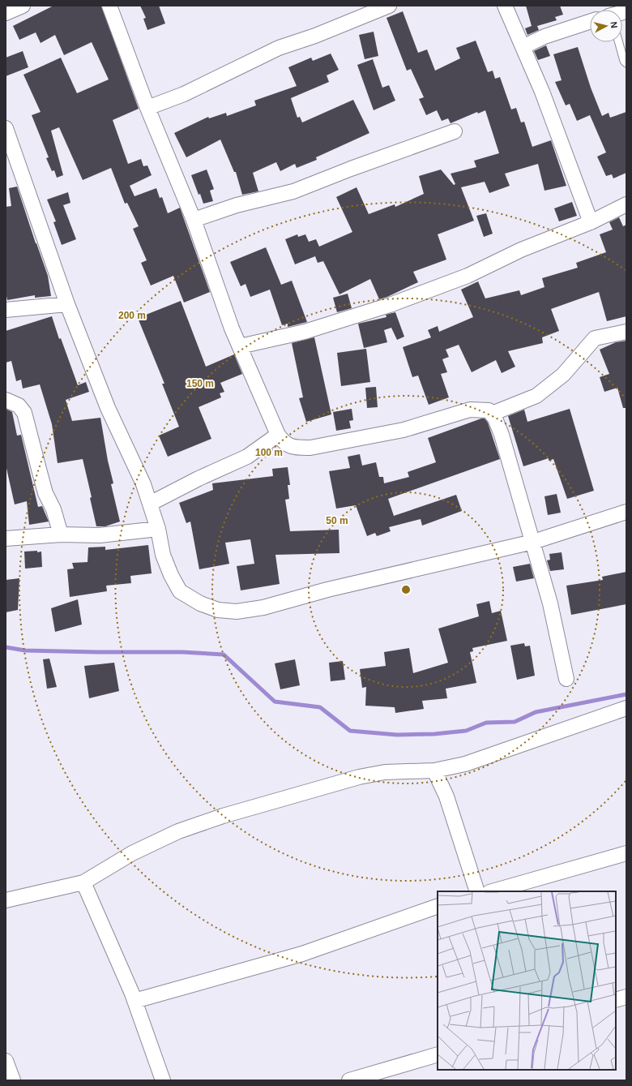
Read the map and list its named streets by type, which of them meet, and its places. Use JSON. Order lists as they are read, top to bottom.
{
  "north": "right",
  "rings": [
    "200 m",
    "150 m",
    "100 m",
    "50 m"
  ]
}
